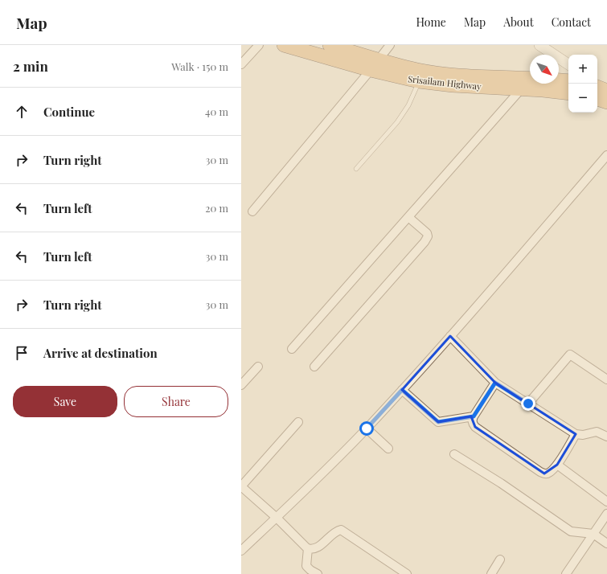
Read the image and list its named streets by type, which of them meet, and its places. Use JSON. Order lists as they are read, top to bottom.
{
  "streets": {
    "highway": ["Srisailam Highway"]
  },
  "north": "bottom right",
  "page": {
    "header": "Map",
    "nav": [
      "Home",
      "Map",
      "About",
      "Contact"
    ],
    "heading": ["2 min", "Walk · 150 m"],
    "map_buttons": ["+", "−"],
    "list": [
      ["Continue", "40 m"],
      ["Turn right", "30 m"],
      ["Turn left", "20 m"],
      ["Turn left", "30 m"],
      ["Turn right", "30 m"],
      "Arrive at destination"
    ],
    "buttons": ["Save", "Share"]
  }
}
